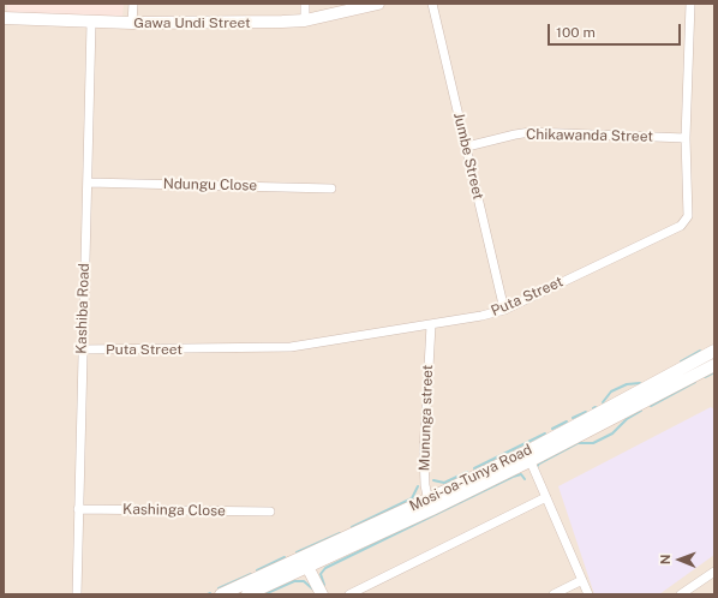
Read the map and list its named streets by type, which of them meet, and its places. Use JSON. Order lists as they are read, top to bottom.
{
  "streets": {
    "main road": ["Gawa Undi Street", "Mosi-oa-Tunya Road"],
    "street": [
      "Chikawanda Street",
      "Jumbe Street",
      "Ndungu Close",
      "Puta Street",
      "Kashiba Road",
      "Mununga street",
      "Kashinga Close"
    ]
  },
  "crossings": [
    ["Gawa Undi Street", "Kashiba Road"],
    ["Chikawanda Street", "Jumbe Street"],
    ["Chikawanda Street", "Puta Street"],
    ["Jumbe Street", "Puta Street"],
    ["Ndungu Close", "Kashiba Road"],
    ["Puta Street", "Kashiba Road"],
    ["Puta Street", "Mununga street"],
    ["Kashiba Road", "Kashinga Close"],
    ["Mununga street", "Mosi-oa-Tunya Road"]
  ],
  "scale_bar": "100 m",
  "north": "left"
}
